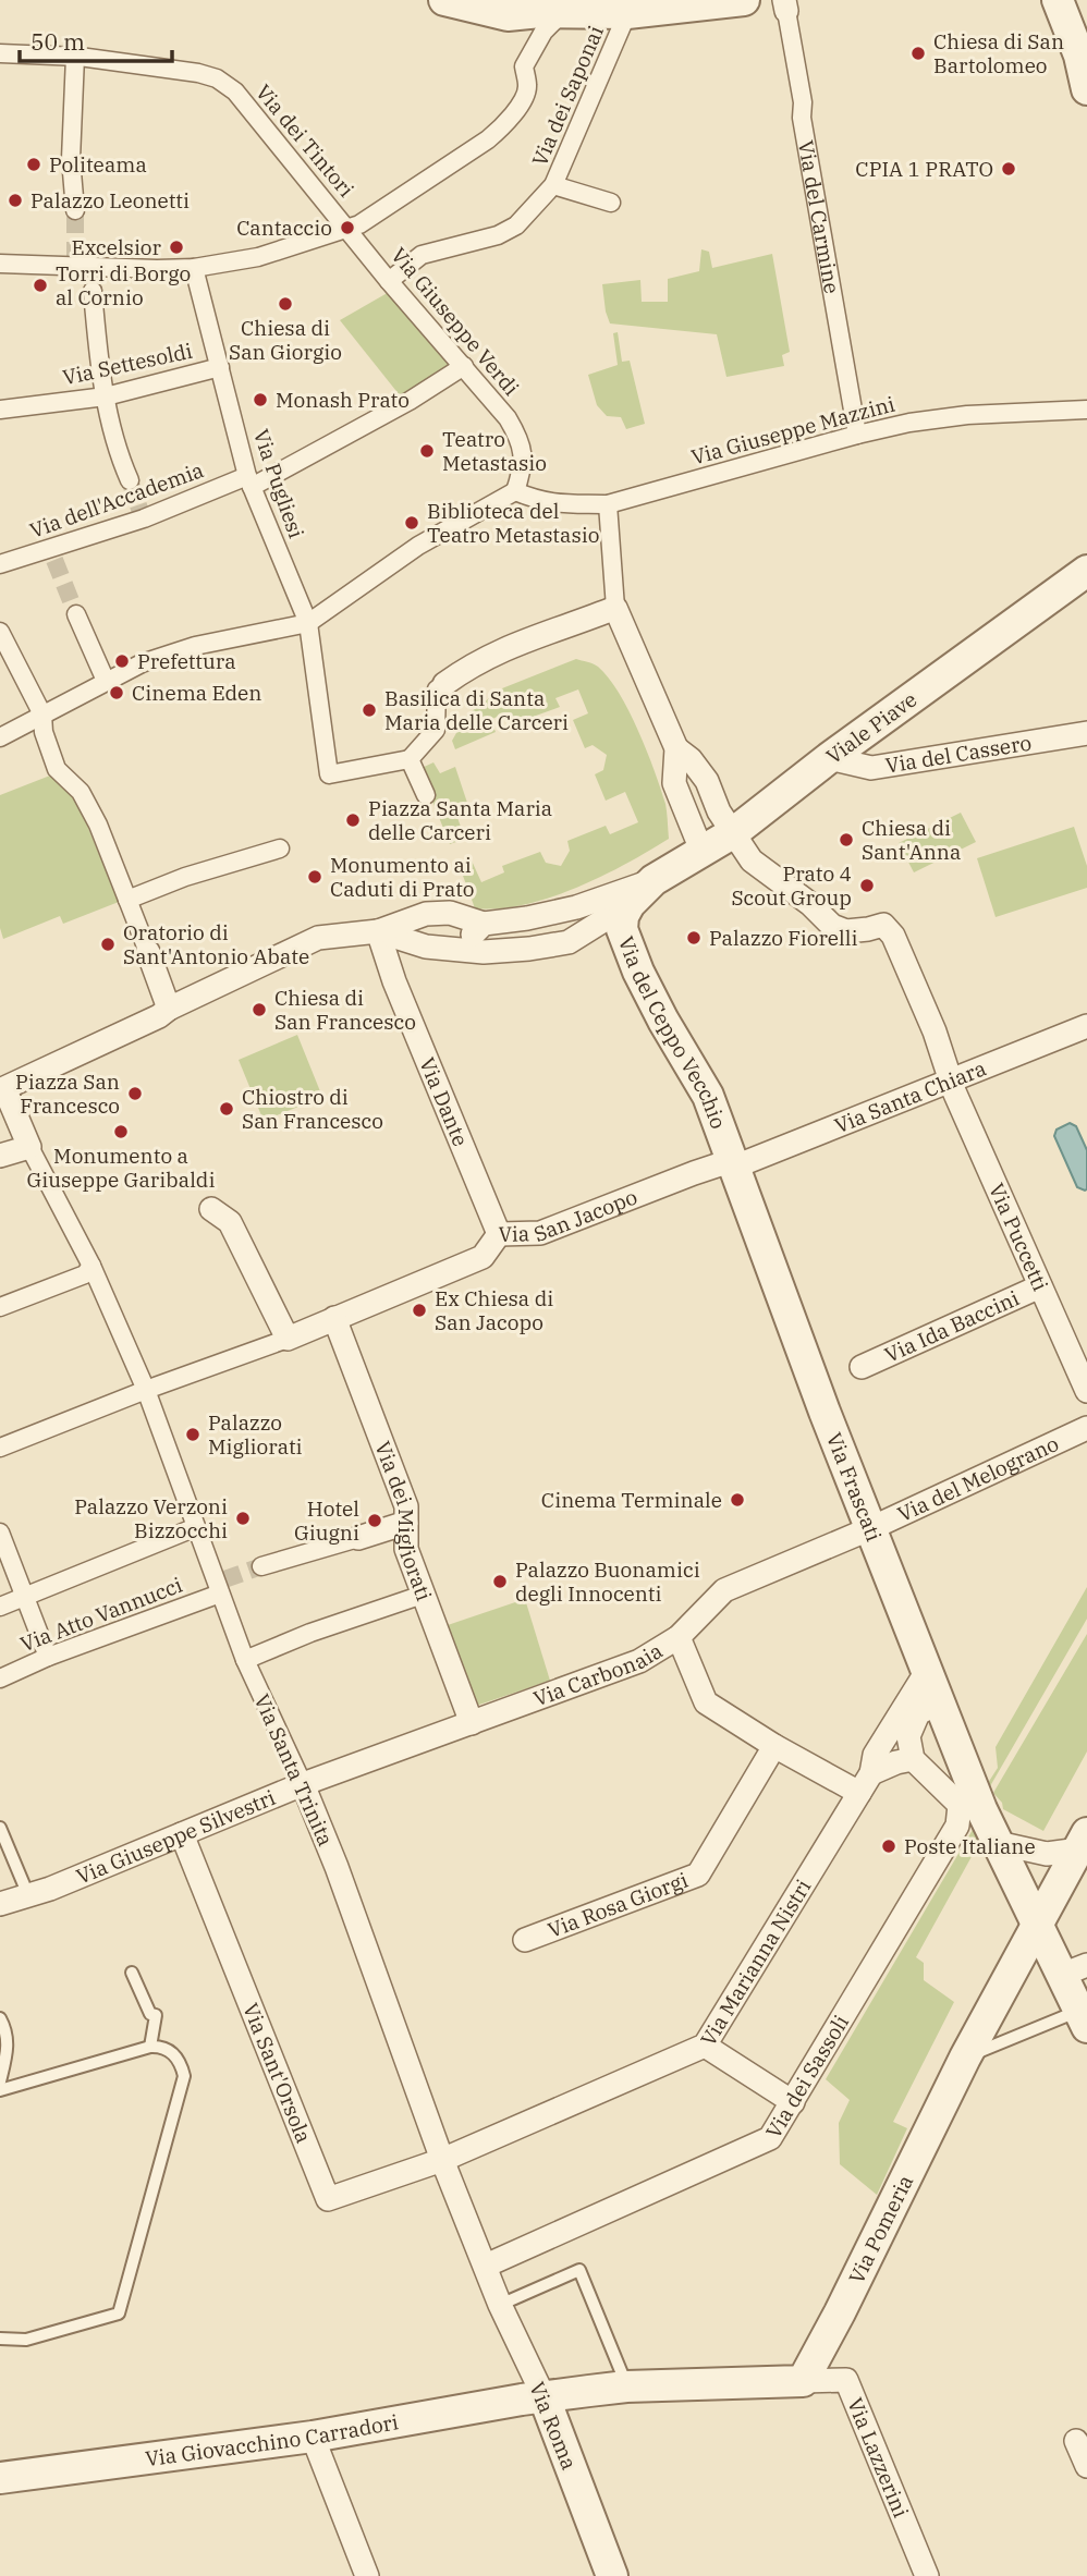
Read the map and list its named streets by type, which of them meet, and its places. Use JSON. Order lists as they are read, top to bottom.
{
  "streets": {
    "street": [
      "Via dei Saponai",
      "Via dei Tintori",
      "Via del Carmine",
      "Via Giuseppe Verdi",
      "Via Settesoldi",
      "Via Giuseppe Mazzini",
      "Via Pugliesi",
      "Via dell'Accademia",
      "Viale Piave",
      "Via del Cassero",
      "Via del Ceppo Vecchio",
      "Via Santa Chiara",
      "Via Dante",
      "Via San Jacopo",
      "Via Puccetti",
      "Via Ida Baccini",
      "Via del Melograno",
      "Via Frascati",
      "Via dei Migliorati",
      "Via Atto Vannucci",
      "Via Carbonaia",
      "Via Santa Trinita",
      "Via Giuseppe Silvestri",
      "Via Rosa Giorgi",
      "Via Marianna Nistri",
      "Via Sant'Orsola",
      "Via dei Sassoli",
      "Via Pomeria",
      "Via Roma",
      "Via Giovacchino Carradori",
      "Via Lazzerini"
    ]
  },
  "crossings": [
    ["Via dei Saponai", "Via Giuseppe Verdi"],
    ["Via dei Tintori", "Via Giuseppe Verdi"],
    ["Via del Carmine", "Via Giuseppe Mazzini"],
    ["Via Giuseppe Verdi", "Via Giuseppe Mazzini"],
    ["Via Giuseppe Verdi", "Via dell'Accademia"],
    ["Via Settesoldi", "Via Pugliesi"],
    ["Via Pugliesi", "Via dell'Accademia"],
    ["Viale Piave", "Via del Cassero"],
    ["Viale Piave", "Via del Ceppo Vecchio"],
    ["Viale Piave", "Via Dante"],
    ["Viale Piave", "Via Puccetti"],
    ["Via del Ceppo Vecchio", "Via Santa Chiara"],
    ["Via del Ceppo Vecchio", "Via San Jacopo"],
    ["Via del Ceppo Vecchio", "Via Frascati"],
    ["Via Santa Chiara", "Via San Jacopo"],
    ["Via Santa Chiara", "Via Puccetti"],
    ["Via Santa Chiara", "Via Frascati"],
    ["Via Dante", "Via San Jacopo"],
    ["Via San Jacopo", "Via Frascati"],
    ["Via San Jacopo", "Via dei Migliorati"],
    ["Via Puccetti", "Via Ida Baccini"],
    ["Via del Melograno", "Via Frascati"],
    ["Via del Melograno", "Via Carbonaia"],
    ["Via Frascati", "Via Carbonaia"],
    ["Via Frascati", "Via Marianna Nistri"],
    ["Via Frascati", "Via dei Sassoli"],
    ["Via Frascati", "Via Pomeria"],
    ["Via dei Migliorati", "Via Carbonaia"],
    ["Via Atto Vannucci", "Via Santa Trinita"],
    ["Via Carbonaia", "Via Santa Trinita"],
    ["Via Carbonaia", "Via Giuseppe Silvestri"],
    ["Via Santa Trinita", "Via Giuseppe Silvestri"],
    ["Via Santa Trinita", "Via Marianna Nistri"],
    ["Via Santa Trinita", "Via Sant'Orsola"],
    ["Via Santa Trinita", "Via dei Sassoli"],
    ["Via Santa Trinita", "Via Roma"],
    ["Via Giuseppe Silvestri", "Via Sant'Orsola"],
    ["Via Marianna Nistri", "Via Sant'Orsola"],
    ["Via dei Sassoli", "Via Roma"],
    ["Via Pomeria", "Via Lazzerini"],
    ["Via Roma", "Via Giovacchino Carradori"]
  ],
  "places": [
    "Chiesa di San Bartolomeo",
    "Politeama",
    "CPIA 1 PRATO",
    "Palazzo Leonetti",
    "Cantaccio",
    "Excelsior",
    "Torri di Borgo al Cornio",
    "Chiesa di San Giorgio",
    "Monash Prato",
    "Teatro Metastasio",
    "Biblioteca del Teatro Metastasio",
    "Prefettura",
    "Cinema Eden",
    "Basilica di Santa Maria delle Carceri",
    "Piazza Santa Maria delle Carceri",
    "Chiesa di Sant'Anna",
    "Monumento ai Caduti di Prato",
    "Prato 4 Scout Group",
    "Palazzo Fiorelli",
    "Oratorio di Sant'Antonio Abate",
    "Chiesa di San Francesco",
    "Piazza San Francesco",
    "Chiostro di San Francesco",
    "Monumento a Giuseppe Garibaldi",
    "Ex Chiesa di San Jacopo",
    "Palazzo Migliorati",
    "Cinema Terminale",
    "Palazzo Verzoni Bizzocchi",
    "Hotel Giugni",
    "Palazzo Buonamici degli Innocenti",
    "Poste Italiane"
  ],
  "scale_bar": "50 m"
}
